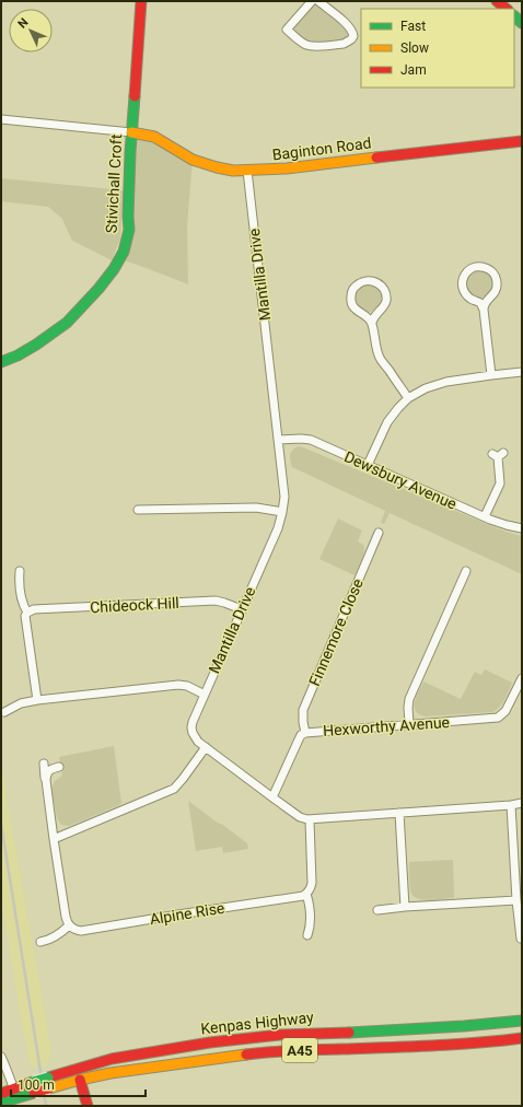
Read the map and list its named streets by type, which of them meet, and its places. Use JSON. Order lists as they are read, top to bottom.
{
  "streets": {
    "main road": [
      "Baginton Road",
      "Stivichall Croft",
      "Kenpas Highway",
      "A45"
    ],
    "street": [
      "Mantilla Drive",
      "Dewsbury Avenue",
      "Chideock Hill",
      "Finnemore Close",
      "Hexworthy Avenue",
      "Alpine Rise"
    ]
  },
  "crossings": [
    ["Baginton Road", "Stivichall Croft"],
    ["Baginton Road", "Mantilla Drive"],
    ["Mantilla Drive", "Dewsbury Avenue"],
    ["Mantilla Drive", "Chideock Hill"],
    ["Mantilla Drive", "Hexworthy Avenue"],
    ["Finnemore Close", "Hexworthy Avenue"]
  ],
  "legend": ["Fast", "Slow", "Jam"],
  "scale_bar": "100 m",
  "north": "top left"
}
